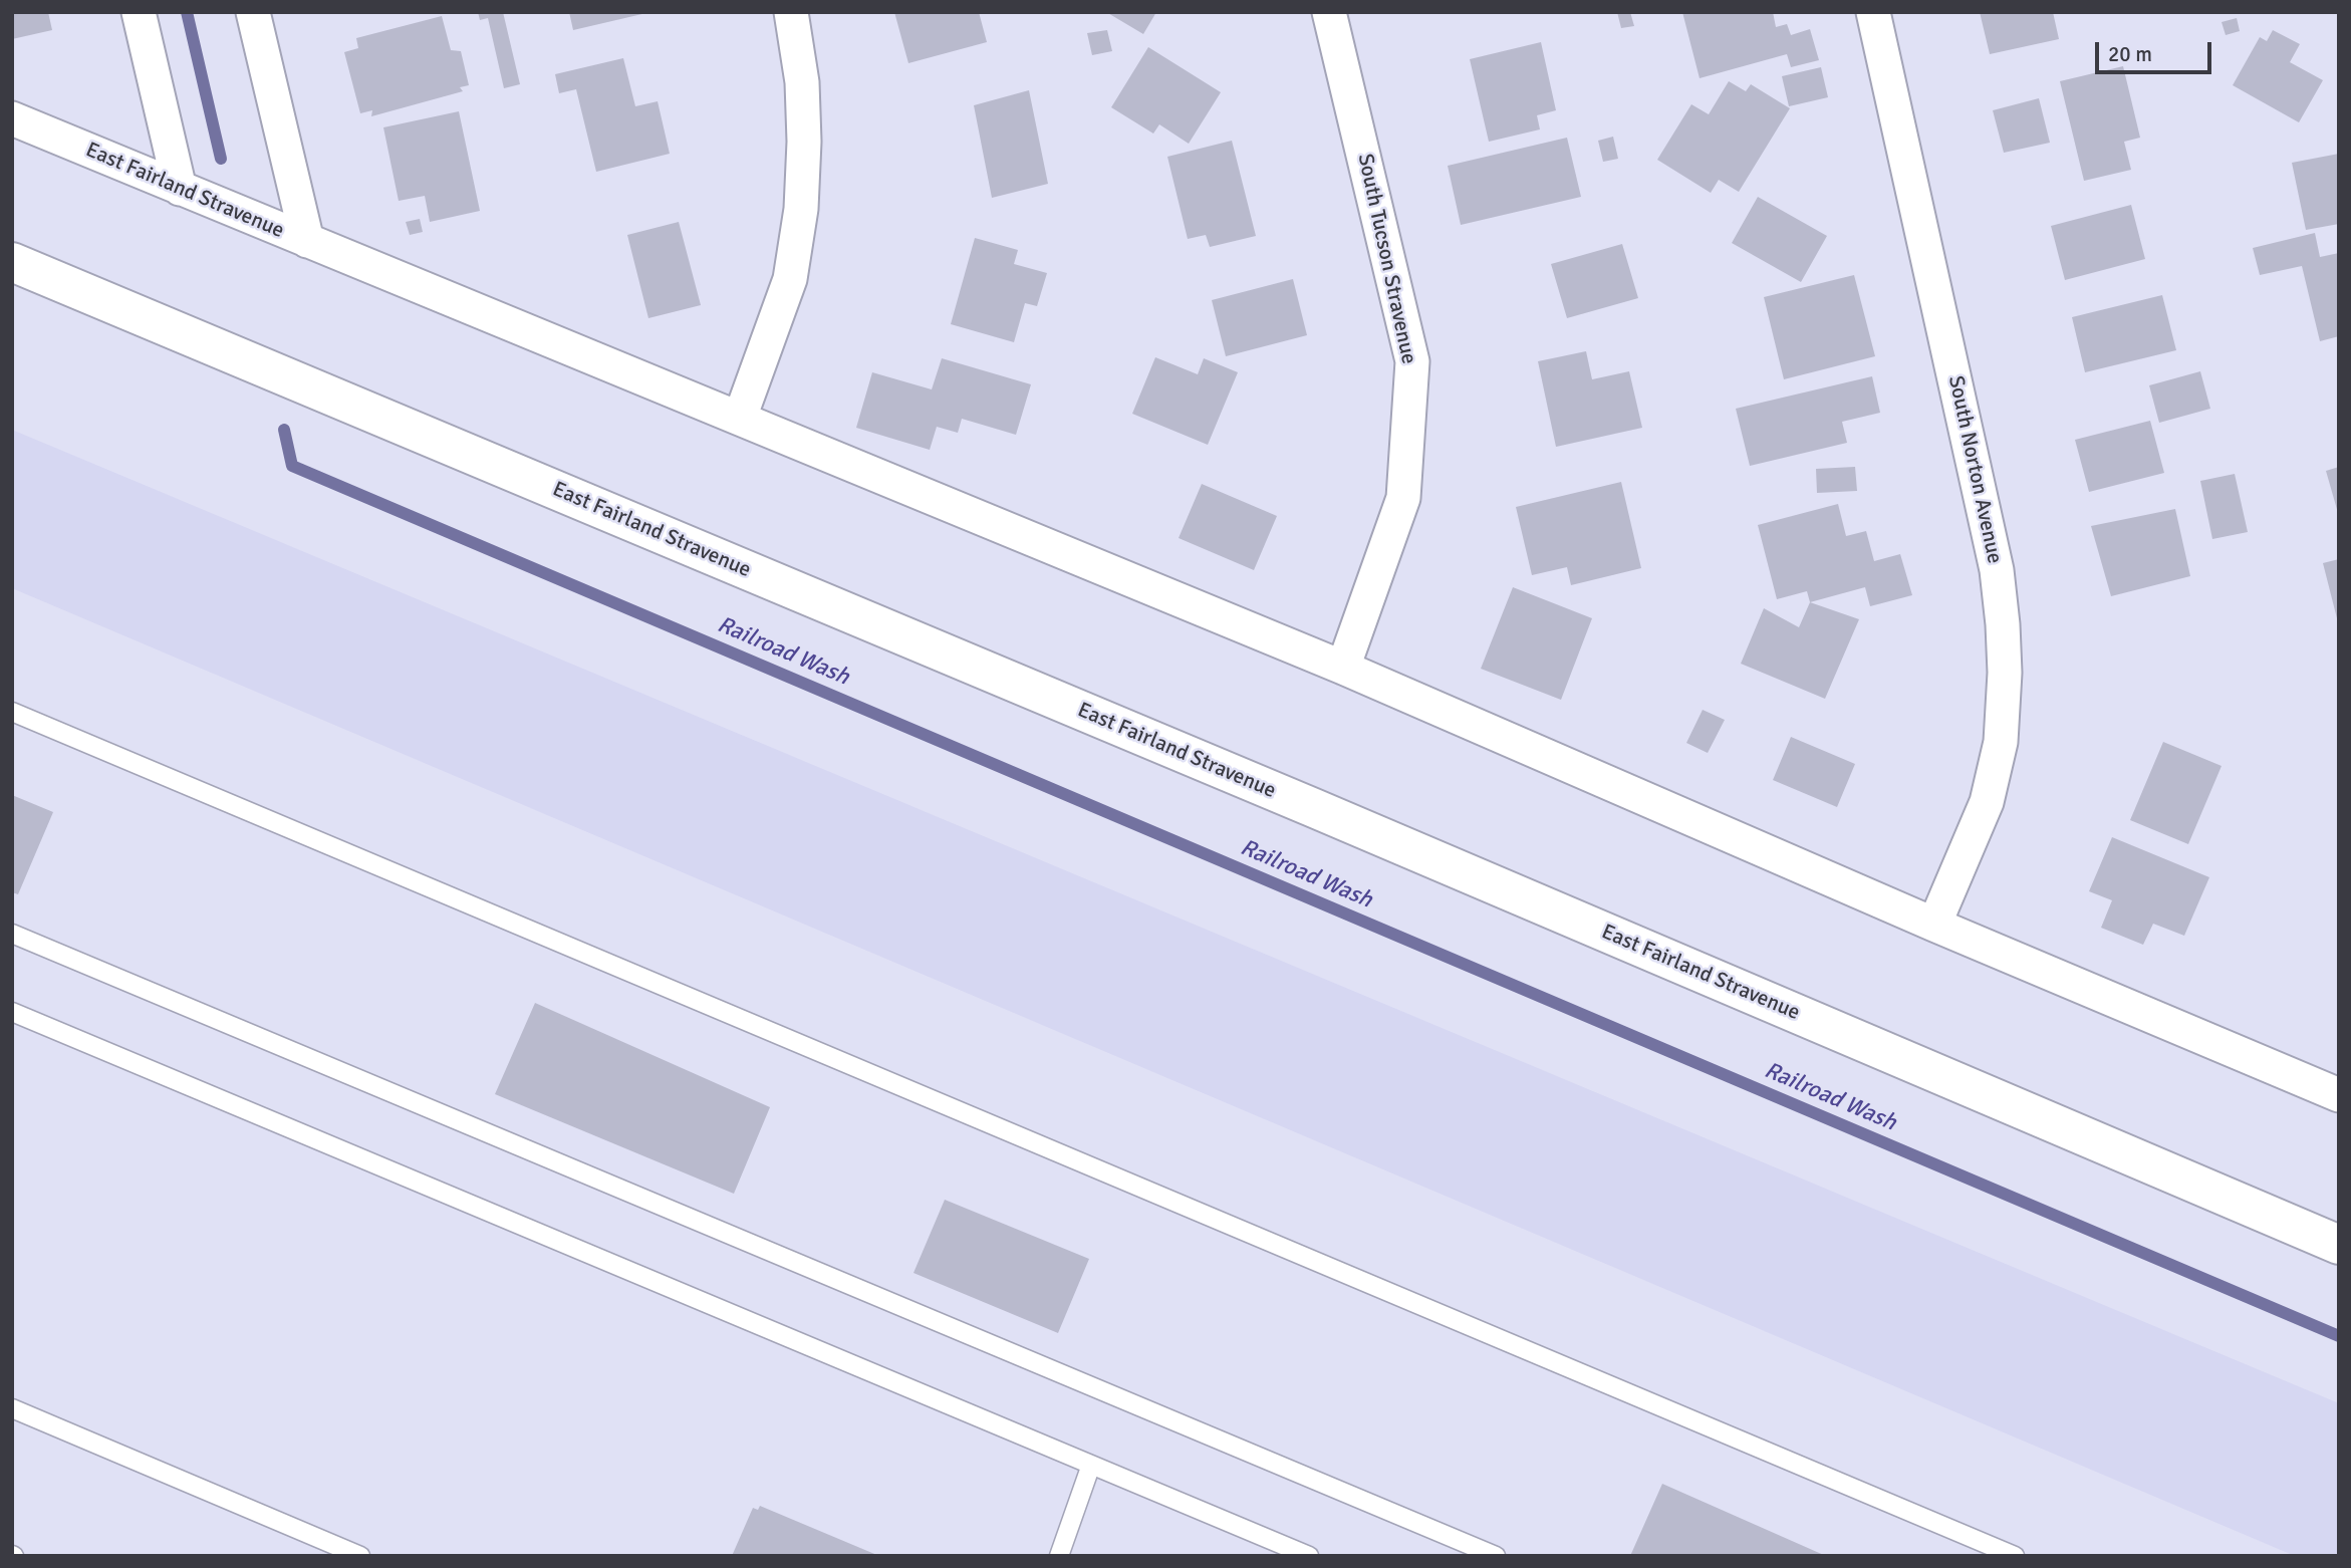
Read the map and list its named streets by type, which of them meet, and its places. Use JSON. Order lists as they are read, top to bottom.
{
  "streets": {
    "street": ["East Fairland Stravenue", "South Tucson Stravenue", "South Norton Avenue"]
  },
  "crossings": [
    ["East Fairland Stravenue", "South Tucson Stravenue"],
    ["East Fairland Stravenue", "South Norton Avenue"]
  ],
  "water": ["Railroad Wash"],
  "scale_bar": "20 m"
}
